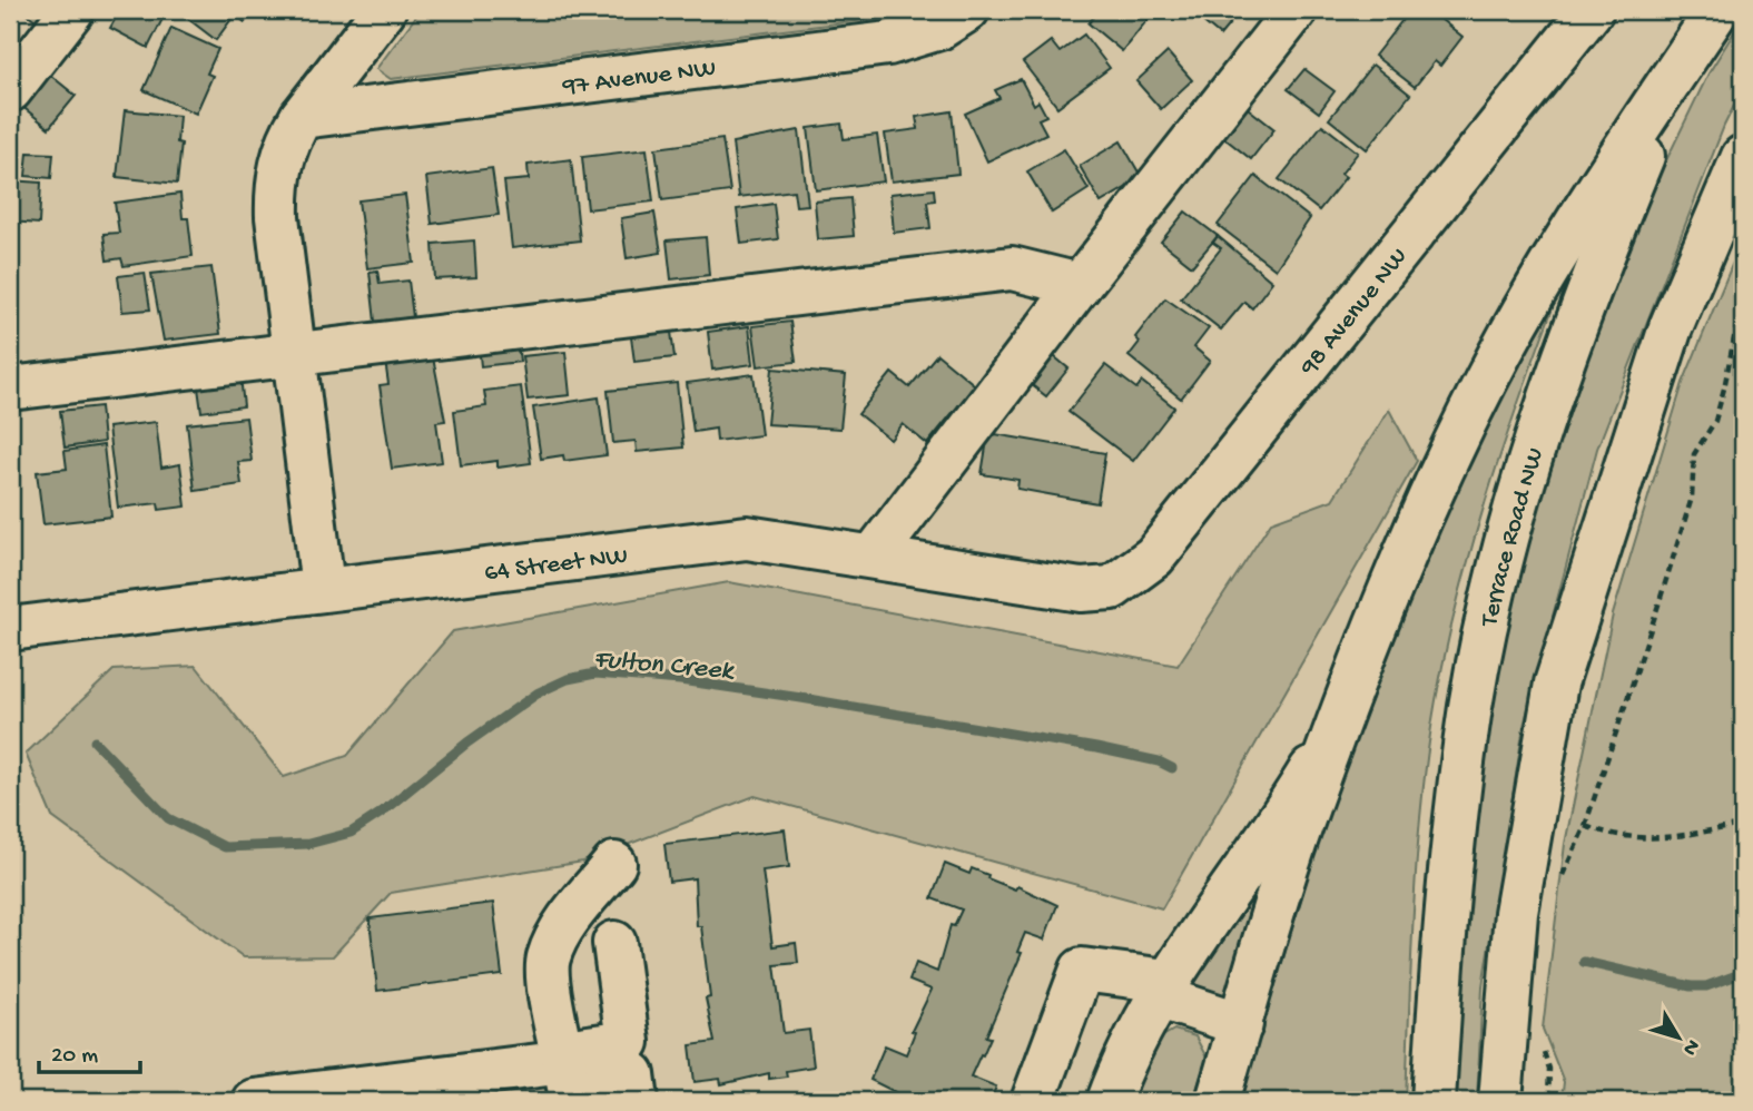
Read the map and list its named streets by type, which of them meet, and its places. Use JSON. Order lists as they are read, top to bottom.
{
  "streets": {
    "street": [
      "97 Avenue NW",
      "98 Avenue NW",
      "Terrace Road NW",
      "64 Street NW"
    ]
  },
  "crossings": [
    ["98 Avenue NW", "64 Street NW"]
  ],
  "water": ["Fulton Creek"],
  "scale_bar": "20 m",
  "north": "bottom right"
}
